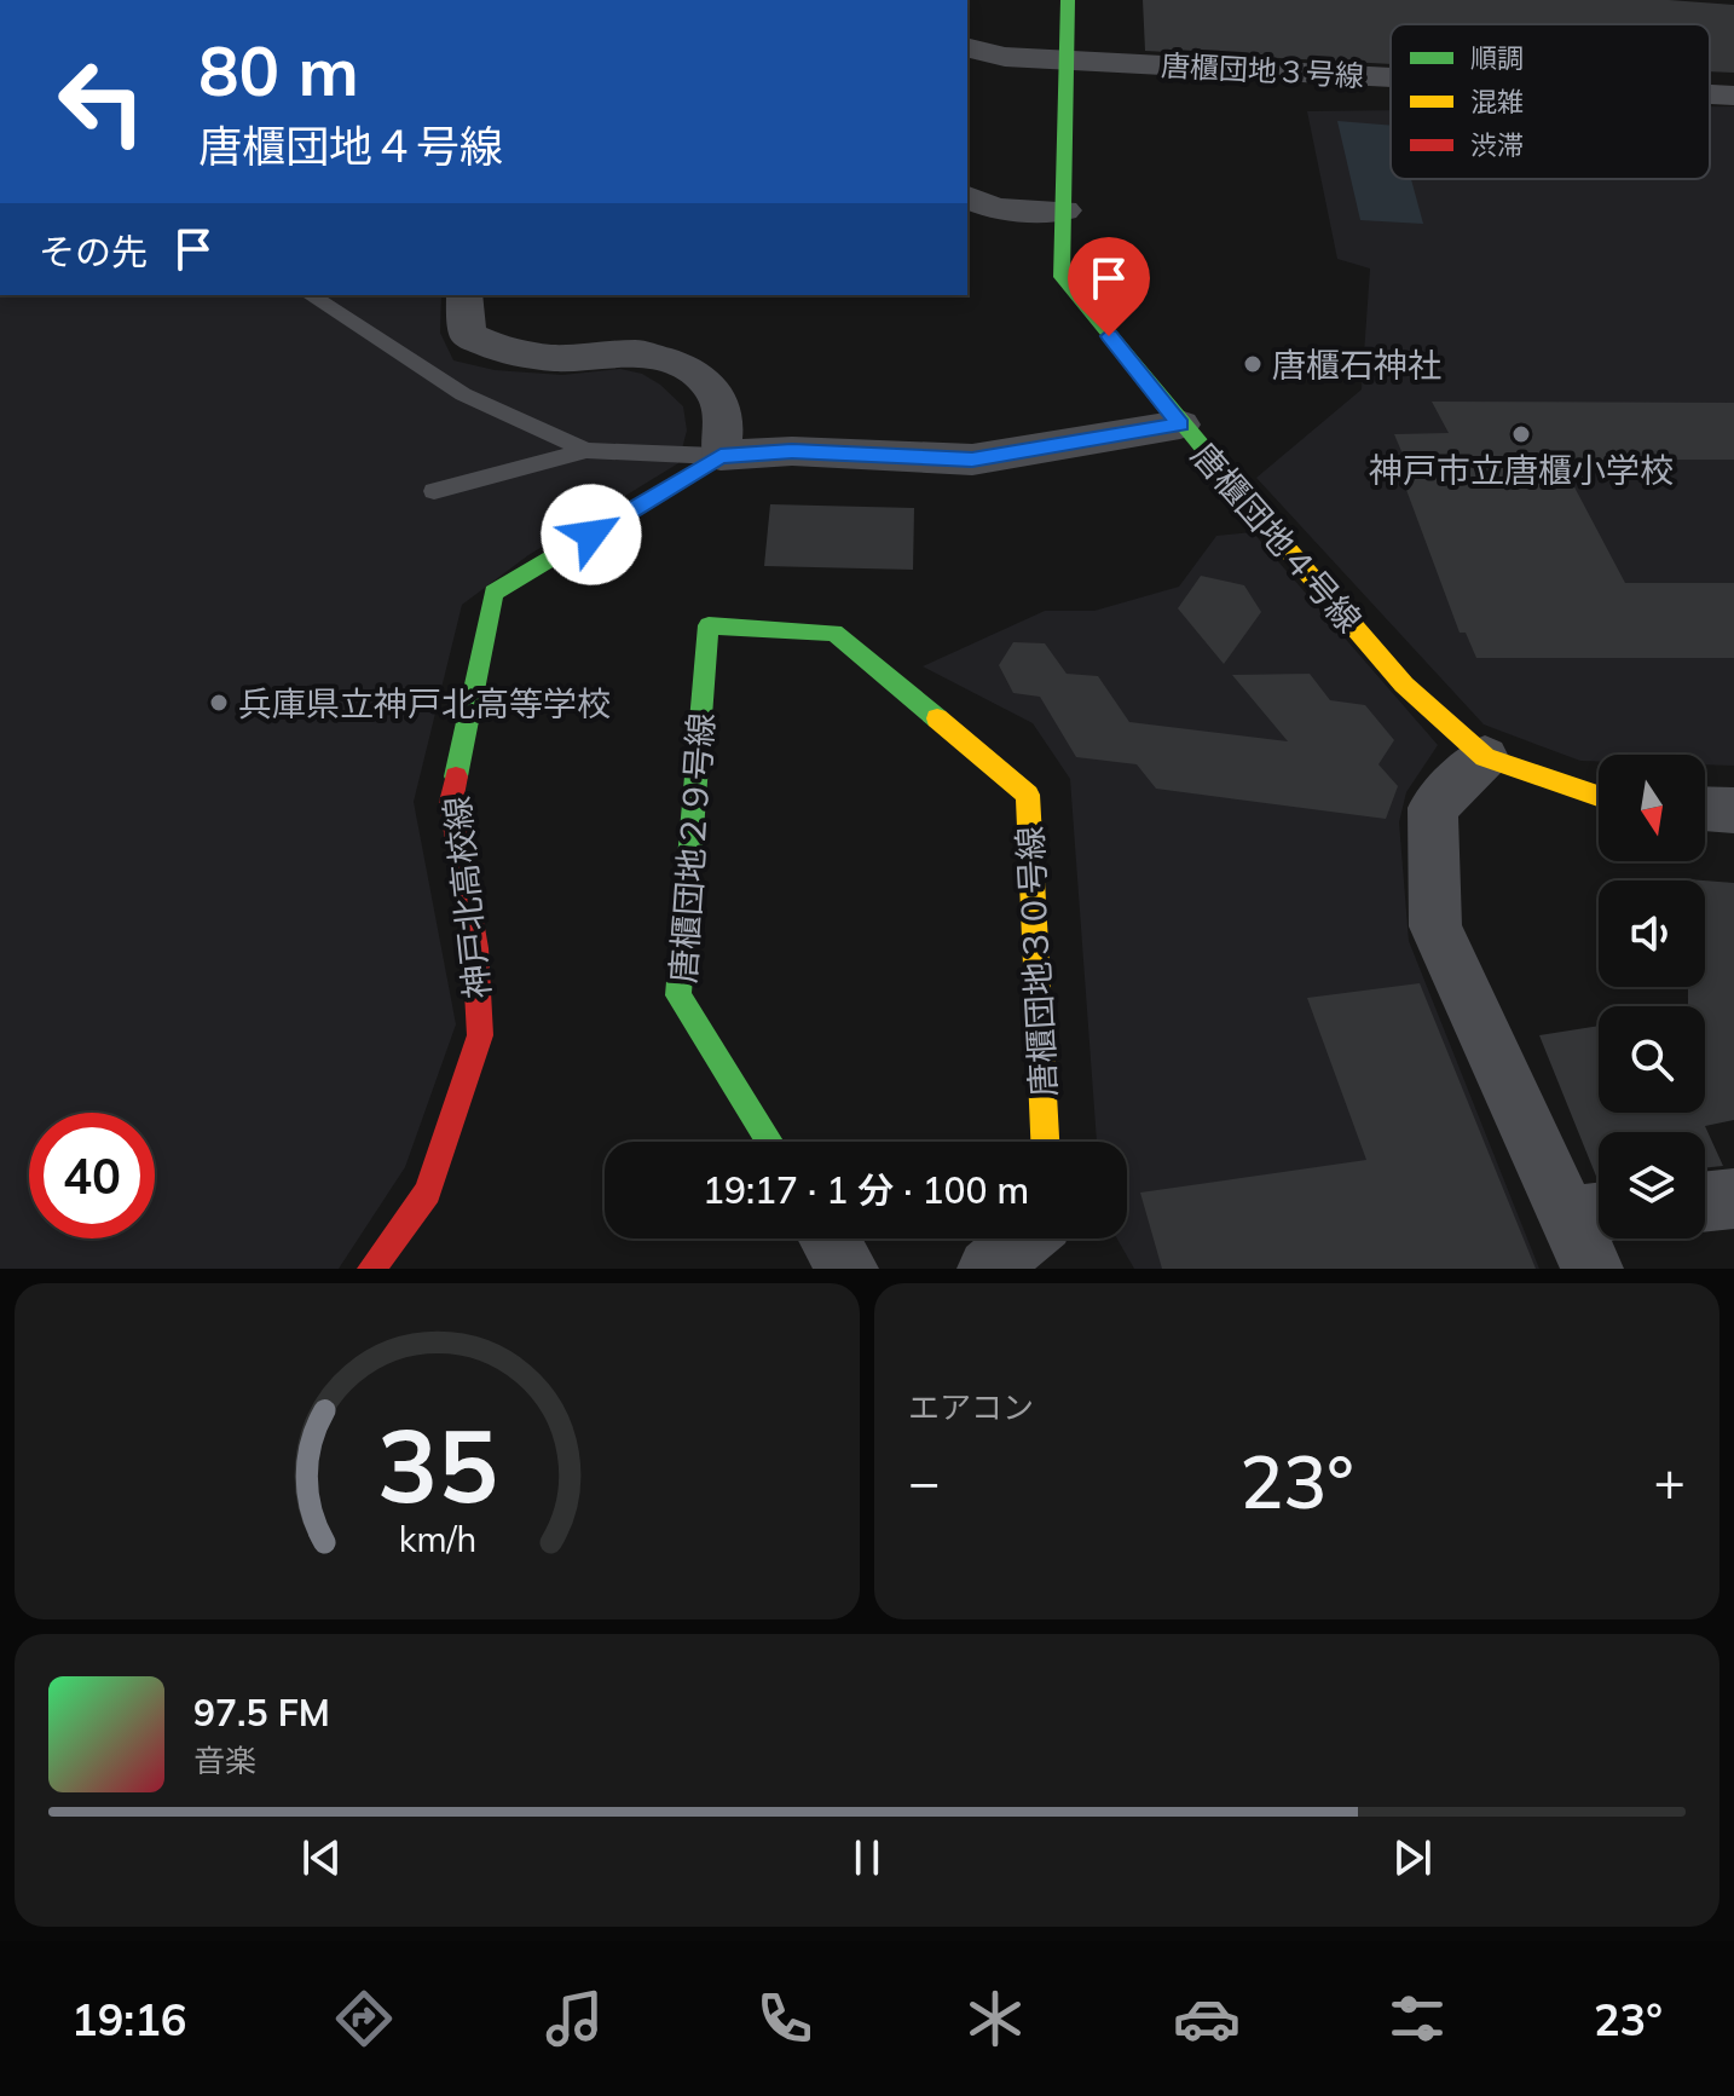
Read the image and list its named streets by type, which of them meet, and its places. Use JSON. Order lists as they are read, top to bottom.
{
  "streets": {
    "street": [
      "唐櫃団地３号線",
      "唐櫃団地４号線",
      "唐櫃団地２９号線",
      "神戸北高校線",
      "唐櫃団地３０号線"
    ]
  },
  "crossings": [
    ["唐櫃団地３号線", "唐櫃団地４号線"],
    ["唐櫃団地４号線", "神戸北高校線"],
    ["唐櫃団地２９号線", "唐櫃団地３０号線"]
  ],
  "places": ["唐櫃石神社", "神戸市立唐櫃小学校", "兵庫県立神戸北高等学校"],
  "legend": ["順調", "混雑", "渋滞"],
  "north": "bottom",
  "page": {
    "turn": ["80 m", "唐櫃団地４号線"],
    "then": "その先",
    "limit": "40",
    "trip": "19:17 · 1 分 · 100 m",
    "tile": "エアコン",
    "heat": ["−", "23°", "+"],
    "song": ["97.5 FM", "音楽"],
    "tabs": ["19:16", "23°"],
    "gauge": ["35", "km/h"]
  }
}
